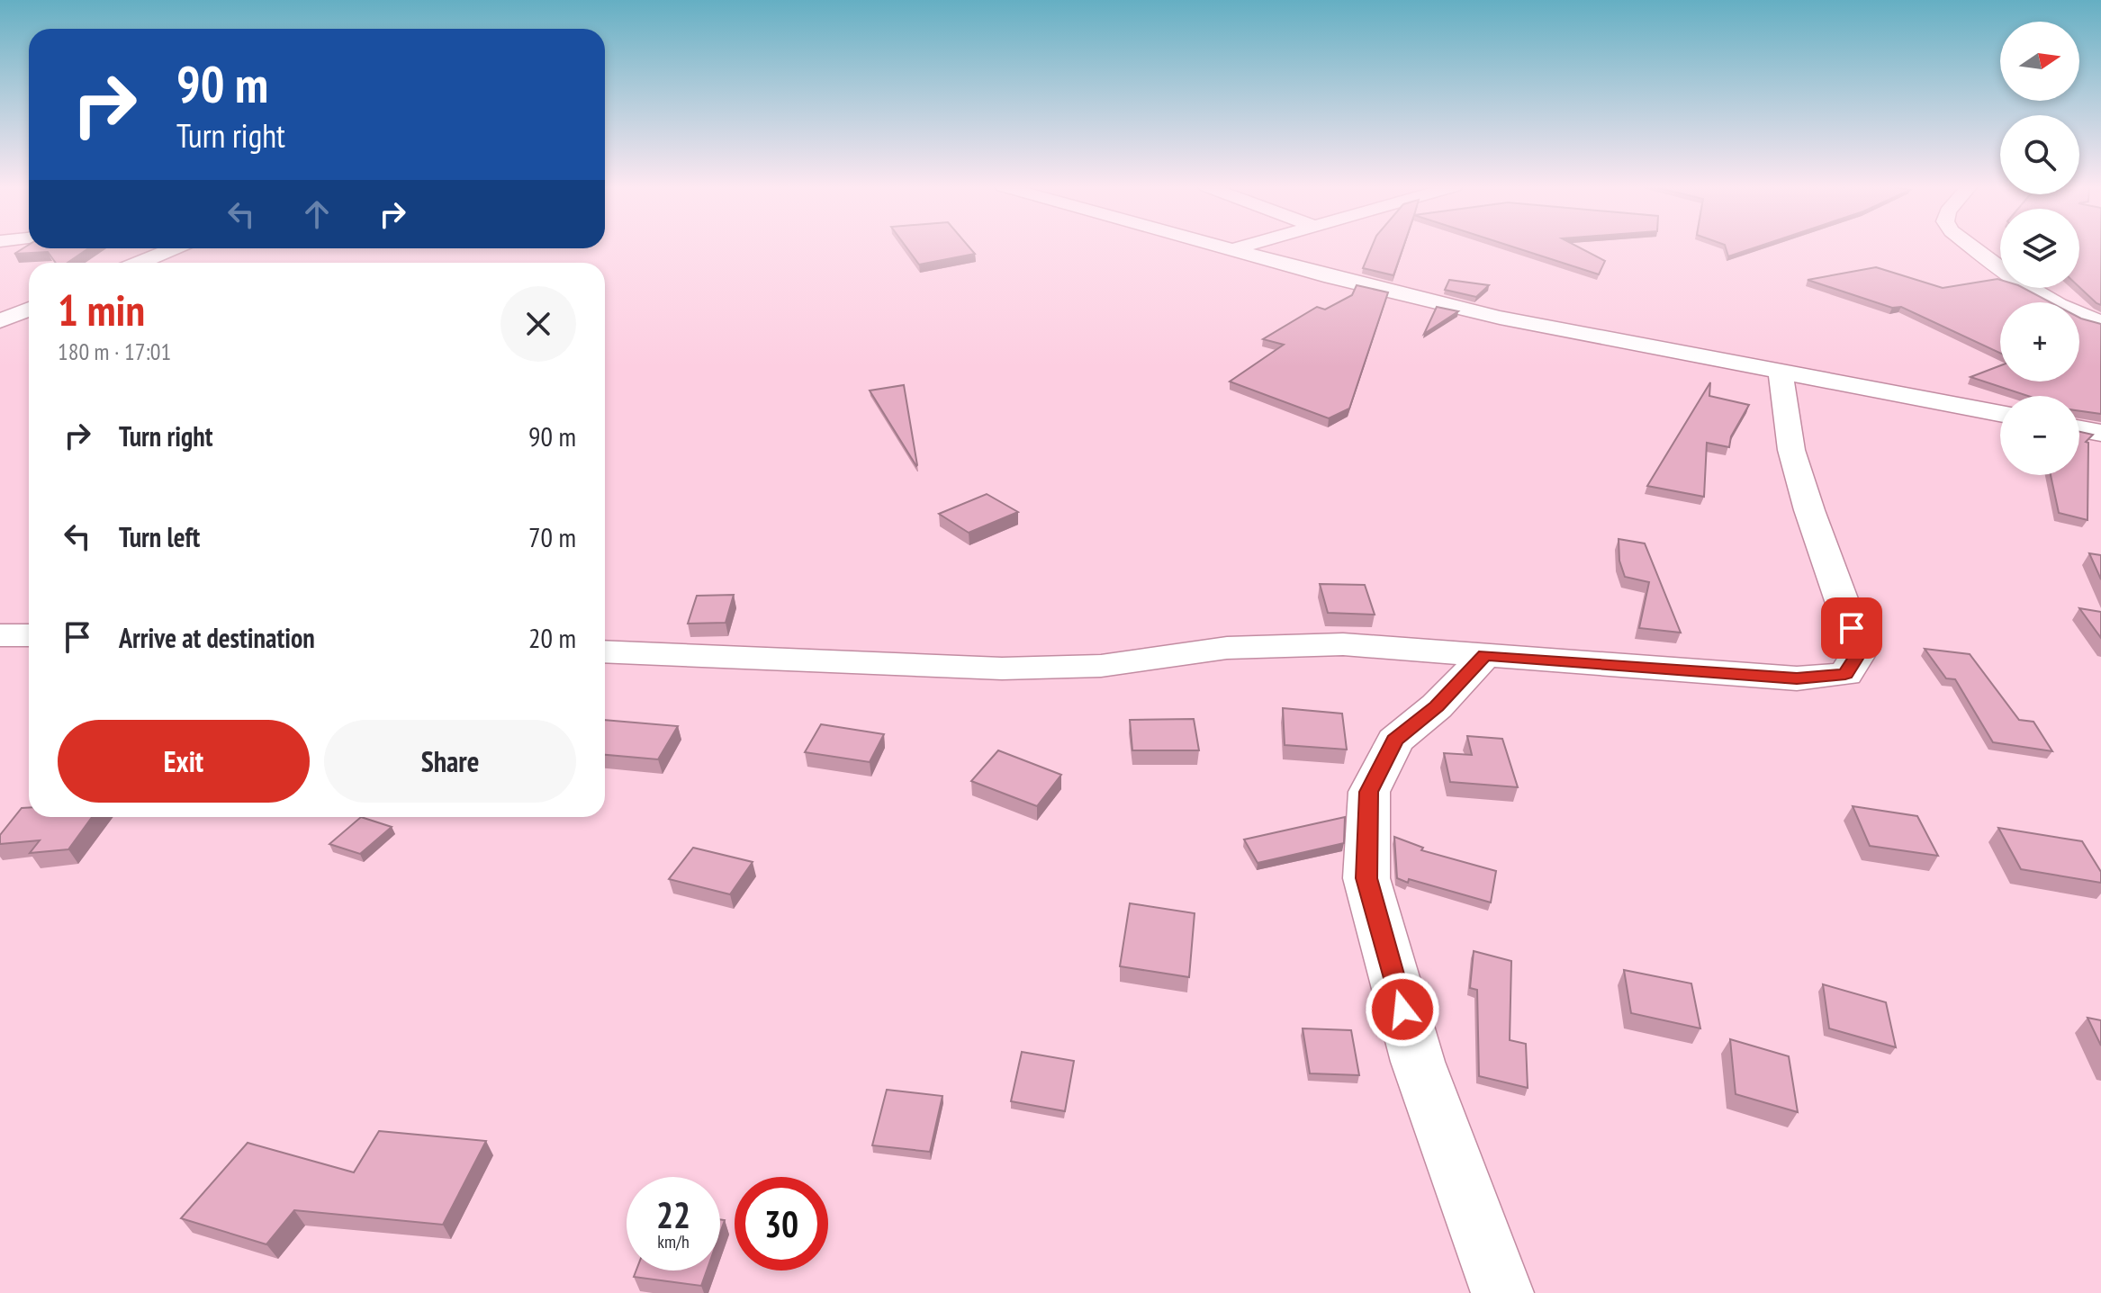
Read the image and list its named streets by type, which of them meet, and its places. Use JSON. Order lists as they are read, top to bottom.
{
  "north": "right",
  "page": {
    "map_buttons": ["+", "−"],
    "turn": ["90 m", "Turn right"],
    "heading": ["1 min", "180 m · 17:01"],
    "list": [
      {
        "name": "Turn right",
        "value": "90 m"
      },
      {
        "name": "Turn left",
        "value": "70 m"
      },
      {
        "name": "Arrive at destination",
        "value": "20 m"
      }
    ],
    "buttons": ["Exit", "Share"],
    "speed": "22 km/h",
    "limit": "30"
  }
}
